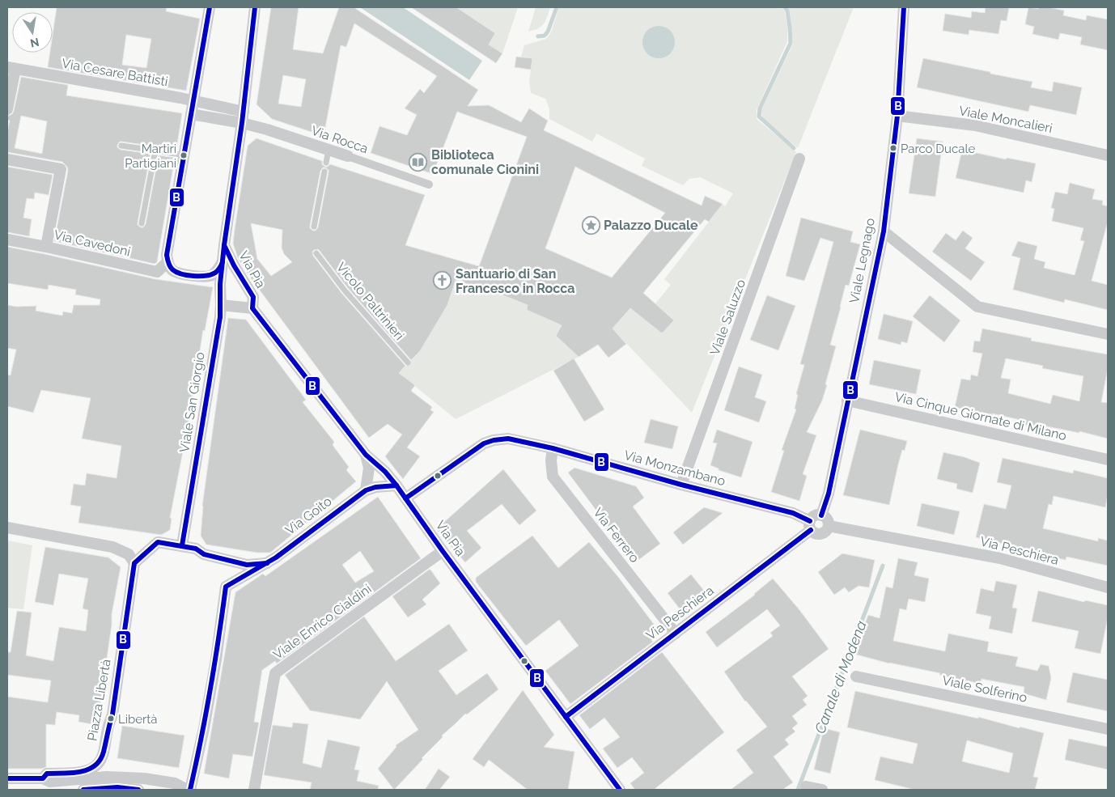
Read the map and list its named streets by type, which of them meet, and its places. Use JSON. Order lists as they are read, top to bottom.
{
  "streets": {
    "street": [
      "Via Cesare Battisti",
      "Viale Moncalieri",
      "Via Rocca",
      "Via Cavedoni",
      "Viale Legnago",
      "Via Pia",
      "Viale Saluzzo",
      "Viale San Giorgio",
      "Via Cinque Giornate di Milano",
      "Via Monzambano",
      "Via Goito",
      "Via Ferrero",
      "Via Peschiera",
      "Viale Enrico Cialdini",
      "Viale Solferino",
      "Piazza Libertà"
    ],
    "lane": ["Vicolo Paltrinieri"]
  },
  "crossings": [
    ["Via Cesare Battisti", "Via Rocca"],
    ["Via Cesare Battisti", "Viale San Giorgio"],
    ["Viale Moncalieri", "Viale Legnago"],
    ["Via Rocca", "Viale San Giorgio"],
    ["Viale Legnago", "Via Cinque Giornate di Milano"],
    ["Viale Legnago", "Via Monzambano"],
    ["Viale Legnago", "Via Peschiera"],
    ["Via Pia", "Viale San Giorgio"],
    ["Via Pia", "Via Monzambano"],
    ["Via Pia", "Via Goito"],
    ["Via Pia", "Via Peschiera"],
    ["Via Pia", "Viale Enrico Cialdini"],
    ["Viale Saluzzo", "Via Monzambano"],
    ["Via Monzambano", "Via Ferrero"],
    ["Via Monzambano", "Via Peschiera"],
    ["Via Ferrero", "Via Peschiera"]
  ],
  "water": ["Canale di Modena"],
  "places": {
    "other": ["Parco Ducale", "Martiri Partigiani", "Libertà"],
    "library": ["Biblioteca comunale Cionini"],
    "place": ["Palazzo Ducale"],
    "church": ["Santuario di San Francesco in Rocca"]
  },
  "lines": ["transit line B"],
  "north": "bottom"
}
